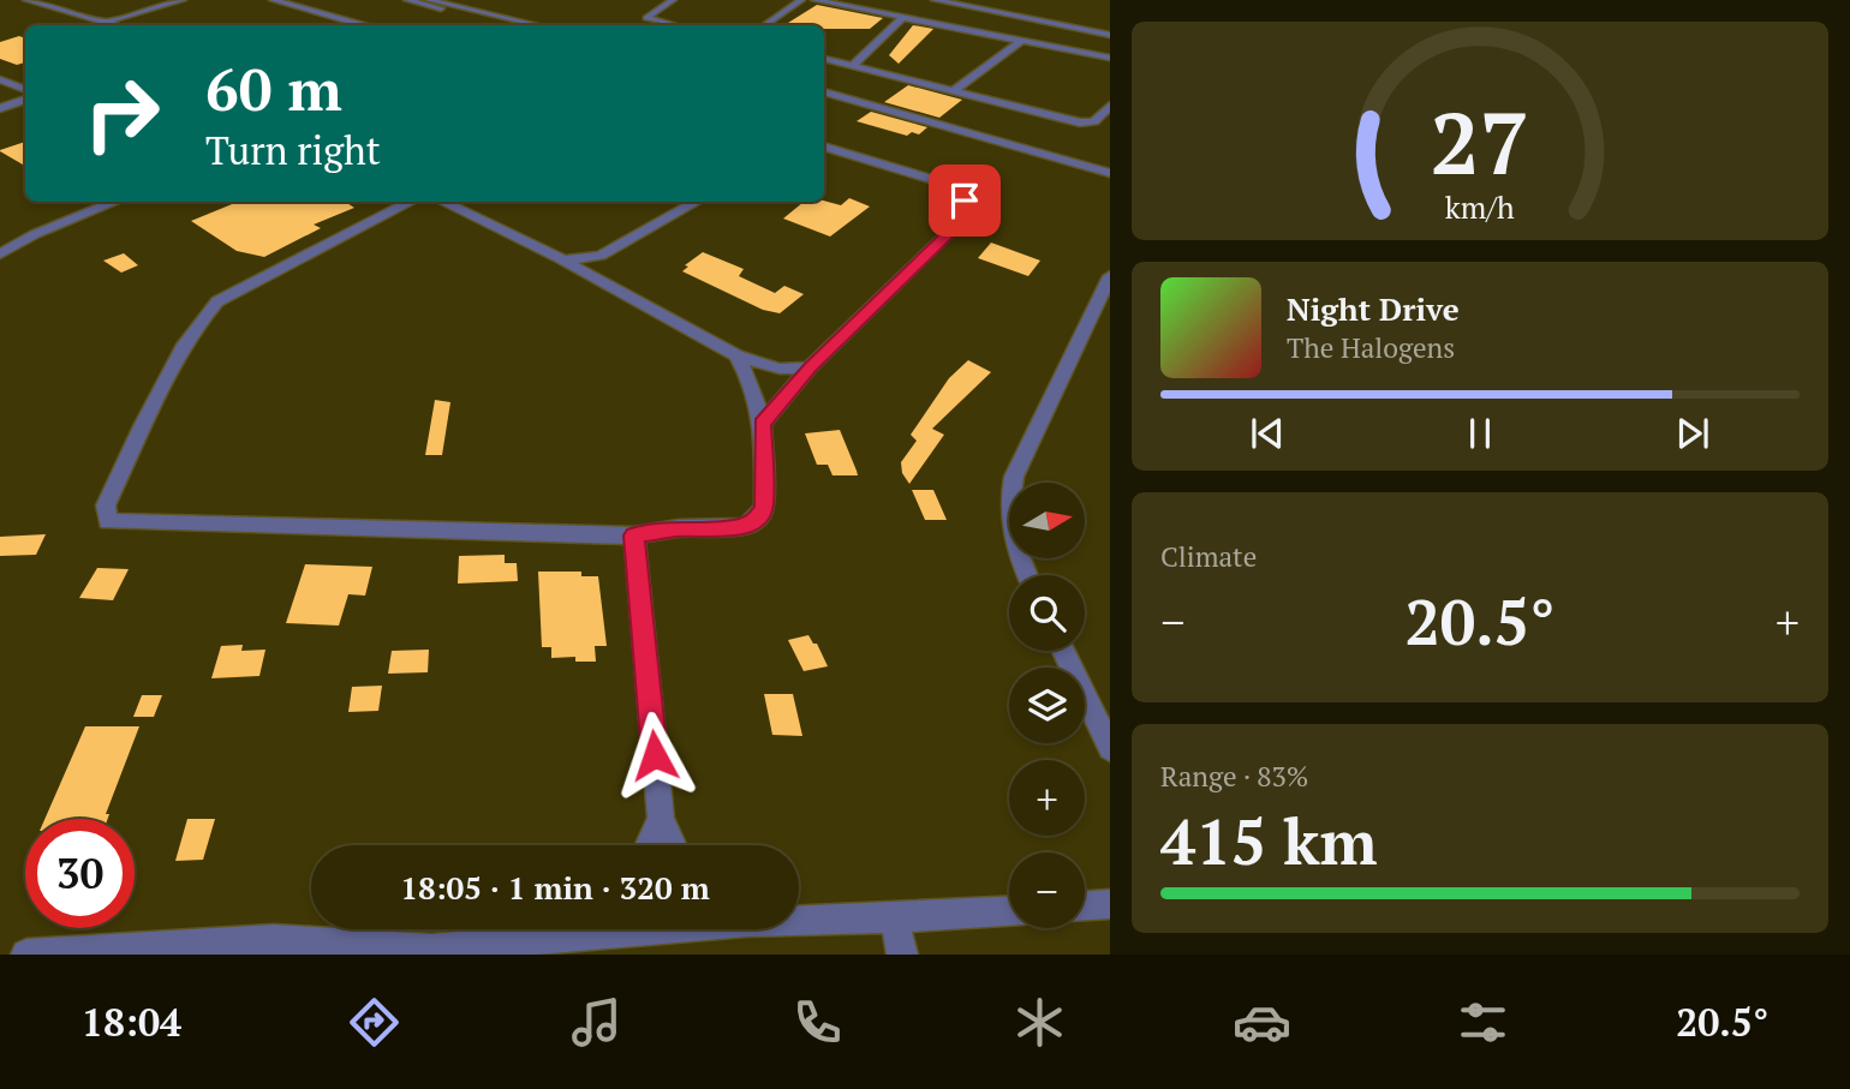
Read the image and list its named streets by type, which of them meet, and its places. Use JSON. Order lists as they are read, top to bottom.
{
  "north": "right",
  "page": {
    "turn": ["60 m", "Turn right"],
    "song": ["Night Drive", "The Halogens"],
    "map_buttons": ["+", "−"],
    "tile": [
      "Climate",
      ["Range · 83%", "415 km"]
    ],
    "heat": ["−", "20.5°", "+"],
    "limit": "30",
    "trip": "18:05 · 1 min · 320 m",
    "tabs": ["18:04", "20.5°"],
    "gauge": ["27", "km/h"]
  }
}
